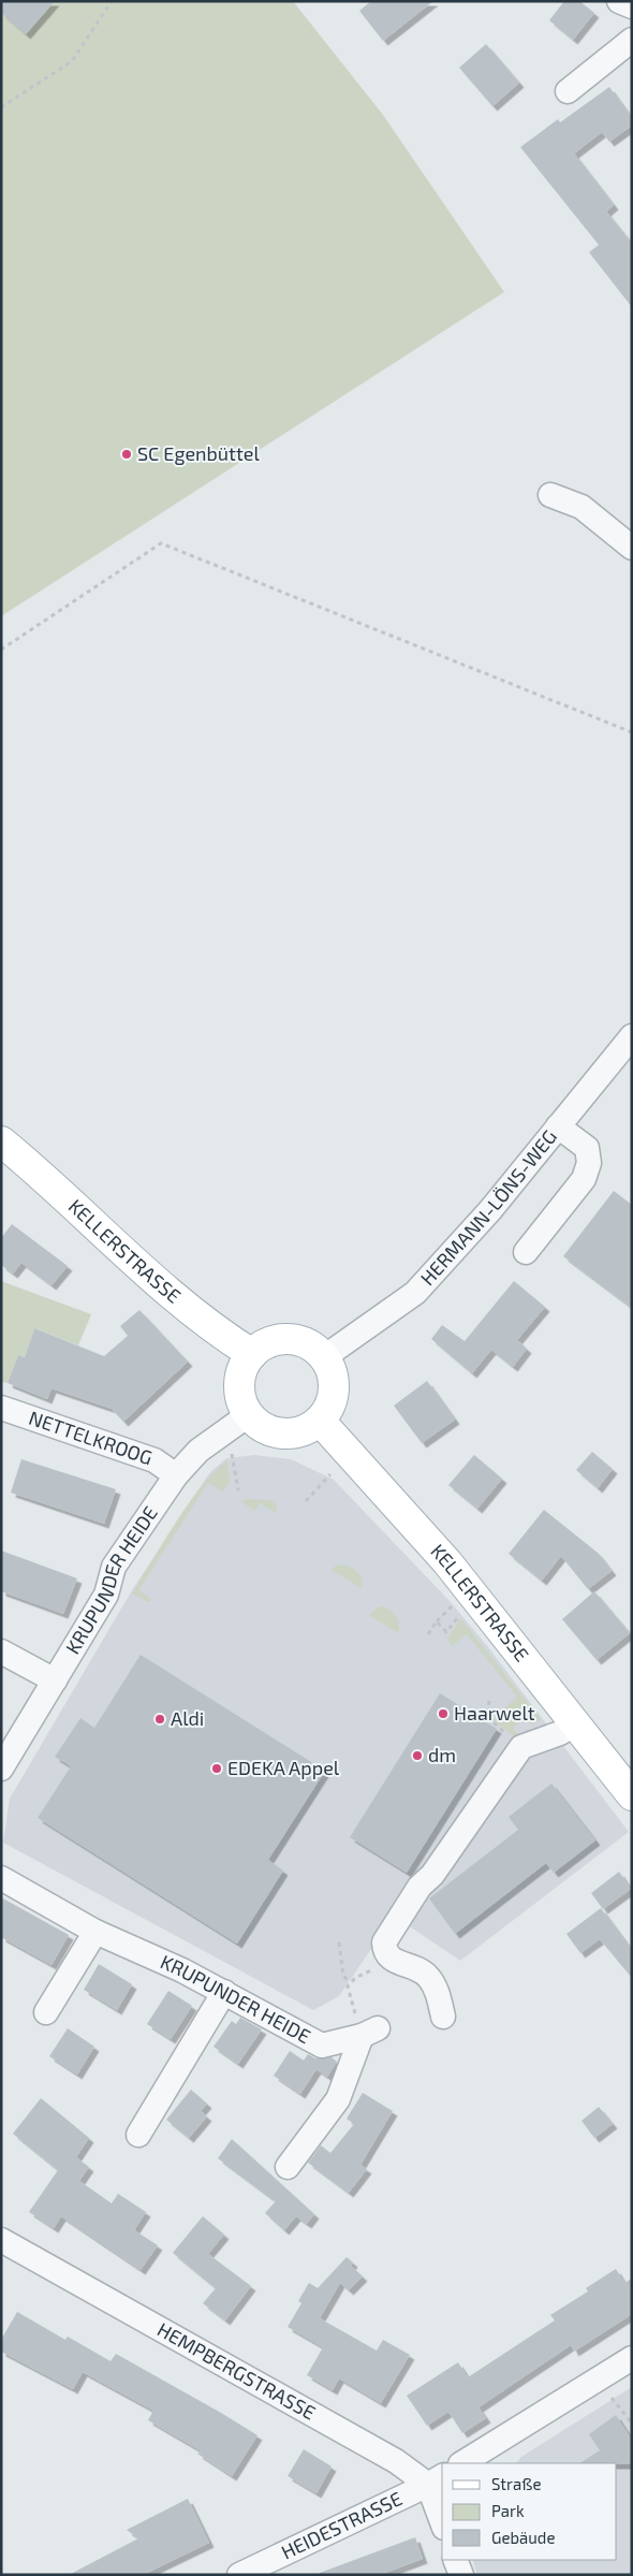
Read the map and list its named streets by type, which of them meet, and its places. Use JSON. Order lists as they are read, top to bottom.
{
  "streets": {
    "main road": ["KELLERSTRASSE"],
    "street": [
      "HERMANN-LÖNS-WEG",
      "NETTELKROOG",
      "KRUPUNDER HEIDE",
      "HEMPBERGSTRASSE",
      "HEIDESTRASSE"
    ]
  },
  "crossings": [
    ["HERMANN-LÖNS-WEG", "KELLERSTRASSE"],
    ["HERMANN-LÖNS-WEG", "KRUPUNDER HEIDE"],
    ["KELLERSTRASSE", "KRUPUNDER HEIDE"],
    ["NETTELKROOG", "KRUPUNDER HEIDE"],
    ["HEMPBERGSTRASSE", "HEIDESTRASSE"]
  ],
  "places": [
    "SC Egenbüttel",
    "Haarwelt",
    "Aldi",
    "dm",
    "EDEKA Appel"
  ],
  "legend": ["Straße", "Park", "Gebäude"]
}
